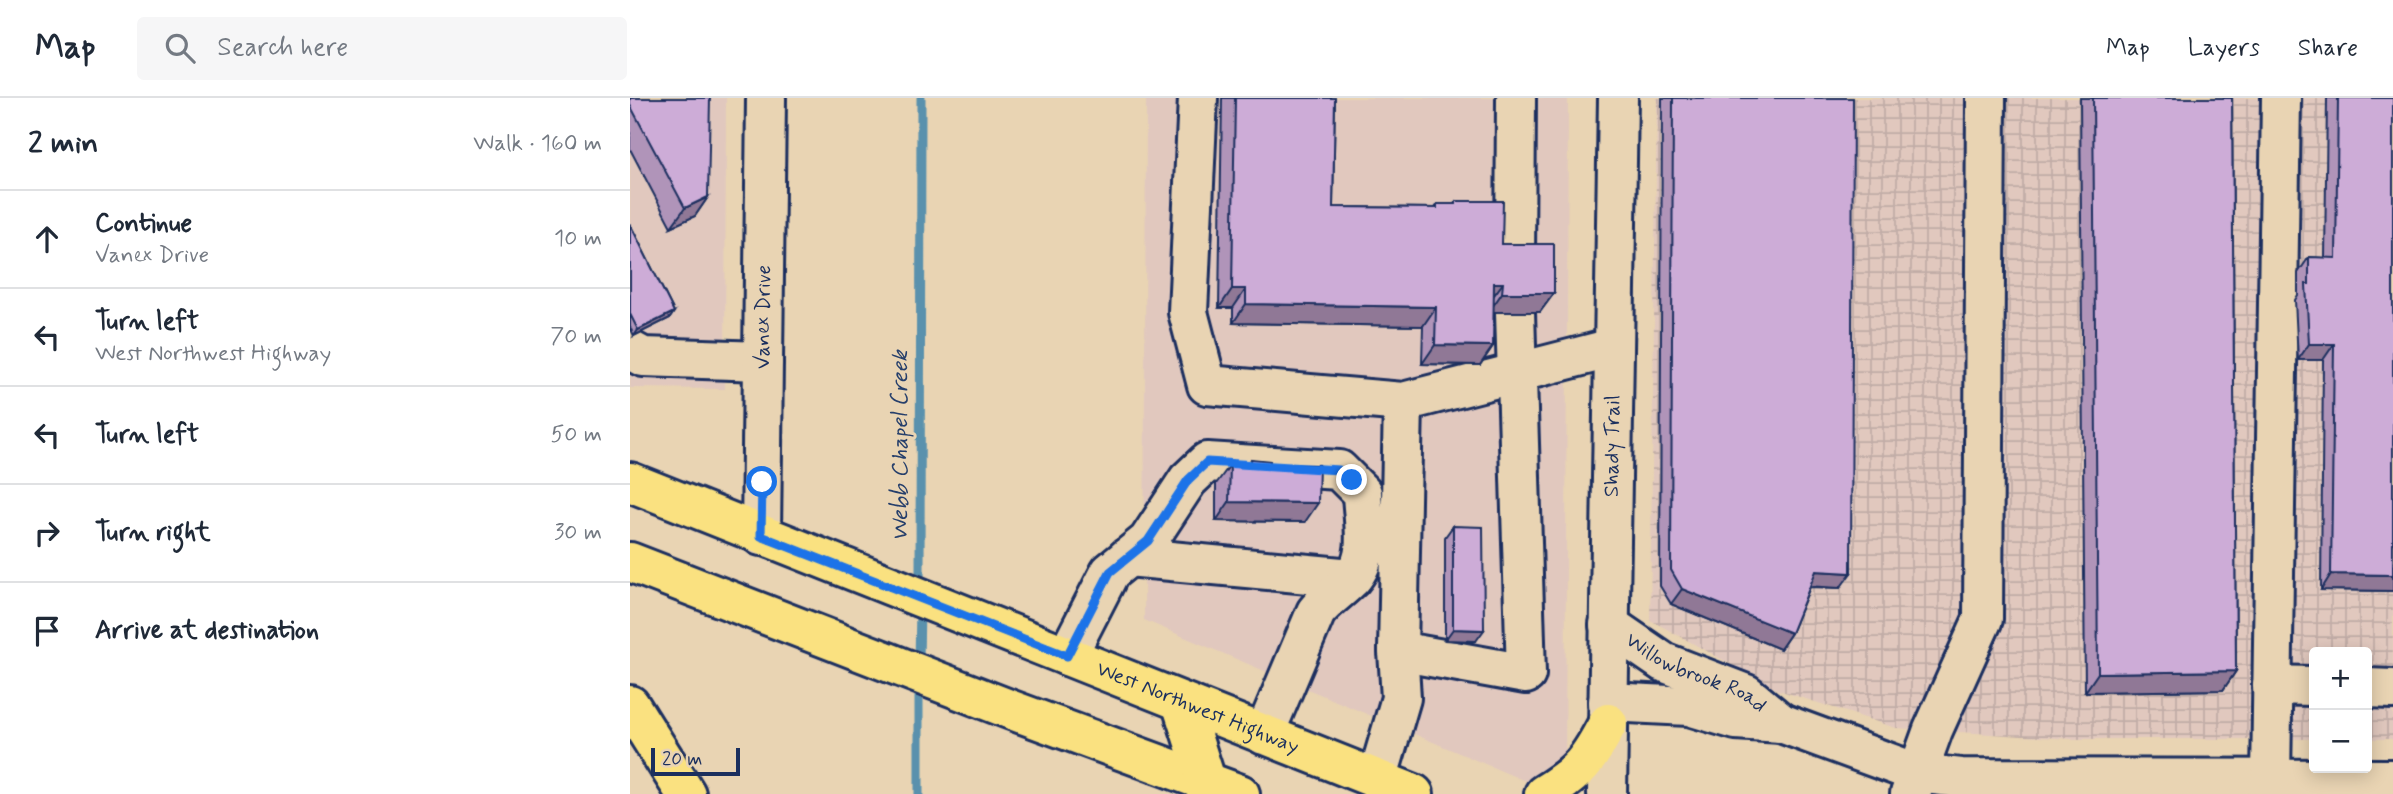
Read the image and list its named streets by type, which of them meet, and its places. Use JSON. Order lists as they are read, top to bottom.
{
  "streets": {
    "main road": ["West Northwest Highway"],
    "street": ["Vanex Drive", "Shady Trail", "Willowbrook Road"]
  },
  "crossings": [
    ["Vanex Drive", "West Northwest Highway"],
    ["Shady Trail", "Willowbrook Road"]
  ],
  "water": ["Webb Chapel Creek"],
  "scale_bar": "20 m",
  "page": {
    "header": "Map",
    "search": "Search here",
    "nav": ["Map", "Layers", "Share"],
    "heading": ["2 min", "Walk · 160 m"],
    "list": [
      ["Continue", "Vanex Drive", "10 m"],
      ["Turn left", "West Northwest Highway", "70 m"],
      ["Turn left", "50 m"],
      ["Turn right", "30 m"],
      "Arrive at destination"
    ],
    "map_buttons": ["+", "−"],
    "scale": "20 m"
  }
}
